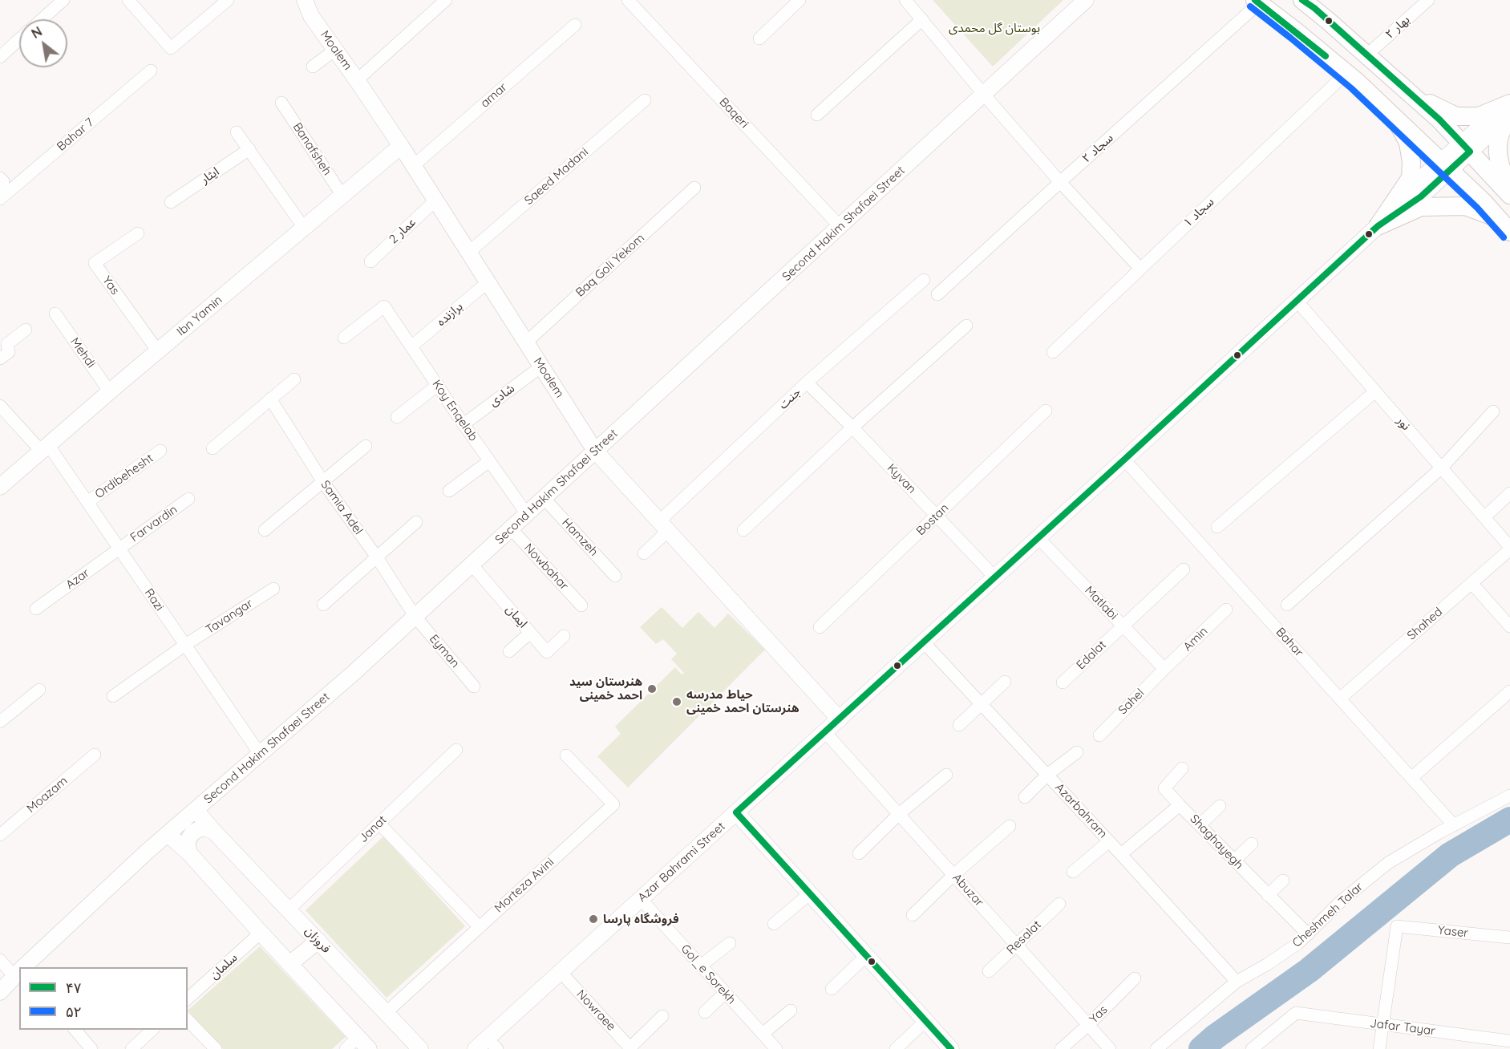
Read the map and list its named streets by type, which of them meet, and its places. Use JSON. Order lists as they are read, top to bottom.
{
  "streets": {
    "street": [
      "بهار ۲",
      "Moalem",
      "amar",
      "Baqeri",
      "Bahar 7",
      "سجاد ۲",
      "Banafsheh",
      "ایثار",
      "Saeed Madani",
      "سجاد ۱",
      "Second Hakim Shafaei Street",
      "عمار 2",
      "Baq Goli Yekom",
      "Yas",
      "برازنده",
      "Ibn Yamin",
      "Mehdi",
      "شادی",
      "جنت",
      "Koy Enqelab",
      "نور",
      "Ordibehesht",
      "Kyvan",
      "Samia Adel",
      "Bostan",
      "Farvardin",
      "Hamzeh",
      "Nowbahar",
      "Azar",
      "Razi",
      "Matlabi",
      "Tavangar",
      "ایمان",
      "Shahed",
      "Amin",
      "Bahar",
      "Eyman",
      "Edalat",
      "Sahel",
      "Moazam",
      "Azarbahram",
      "Janat",
      "Shaghayegh",
      "Azar Bahrami Street",
      "Morteza Avini",
      "Abuzar",
      "Cheshmeh Talar",
      "Yaser",
      "Resalat",
      "فروزان",
      "سلمان",
      "Gol_e Sorekh",
      "Nowraee",
      "Jafar Tayar"
    ]
  },
  "crossings": [
    ["Moalem", "amar"],
    ["Moalem", "Saeed Madani"],
    ["Moalem", "Second Hakim Shafaei Street"],
    ["Moalem", "عمار 2"],
    ["Moalem", "Baq Goli Yekom"],
    ["Moalem", "برازنده"],
    ["Moalem", "Ibn Yamin"],
    ["Moalem", "شادی"],
    ["Moalem", "جنت"],
    ["Moalem", "Azar Bahrami Street"],
    ["Baqeri", "Second Hakim Shafaei Street"],
    ["Banafsheh", "Ibn Yamin"],
    ["Second Hakim Shafaei Street", "Koy Enqelab"],
    ["Second Hakim Shafaei Street", "Samia Adel"],
    ["Second Hakim Shafaei Street", "Hamzeh"],
    ["Second Hakim Shafaei Street", "Nowbahar"],
    ["Second Hakim Shafaei Street", "Razi"],
    ["Second Hakim Shafaei Street", "ایمان"],
    ["Second Hakim Shafaei Street", "Eyman"],
    ["Second Hakim Shafaei Street", "فروزان"],
    ["Yas", "Ibn Yamin"],
    ["Yas", "Abuzar"],
    ["برازنده", "Koy Enqelab"],
    ["Ibn Yamin", "Mehdi"],
    ["Ibn Yamin", "Razi"],
    ["شادی", "Koy Enqelab"],
    ["جنت", "Kyvan"],
    ["نور", "Shahed"],
    ["نور", "Azar Bahrami Street"],
    ["Ordibehesht", "Razi"],
    ["Kyvan", "Bostan"],
    ["Kyvan", "Azar Bahrami Street"],
    ["Samia Adel", "Eyman"],
    ["Farvardin", "Azar"],
    ["Farvardin", "Razi"],
    ["Azar", "Razi"],
    ["Razi", "Tavangar"],
    ["Matlabi", "Amin"],
    ["Matlabi", "Edalat"],
    ["Matlabi", "Sahel"],
    ["Matlabi", "Azar Bahrami Street"],
    ["Shahed", "Bahar"],
    ["Amin", "Sahel"],
    ["Bahar", "Azar Bahrami Street"],
    ["Bahar", "Cheshmeh Talar"],
    ["Azarbahram", "Shaghayegh"],
    ["Azarbahram", "Azar Bahrami Street"],
    ["Azarbahram", "Cheshmeh Talar"],
    ["Janat", "فروزان"],
    ["Shaghayegh", "Cheshmeh Talar"],
    ["Azar Bahrami Street", "Abuzar"],
    ["Azar Bahrami Street", "Gol_e Sorekh"],
    ["Azar Bahrami Street", "Nowraee"],
    ["Morteza Avini", "فروزان"],
    ["Abuzar", "Resalat"],
    ["Yaser", "Jafar Tayar"]
  ],
  "parks": ["بوستان گل محمدی"],
  "places": ["هنرستان سید احمد خمینی", "حیاط مدرسه هنرستان احمد خمینی", "فروشگاه پارسا"],
  "lines": ["transit line ۴۷", "transit line ۵۲"],
  "legend": ["۴۷", "۵۲"],
  "north": "top left"
}
